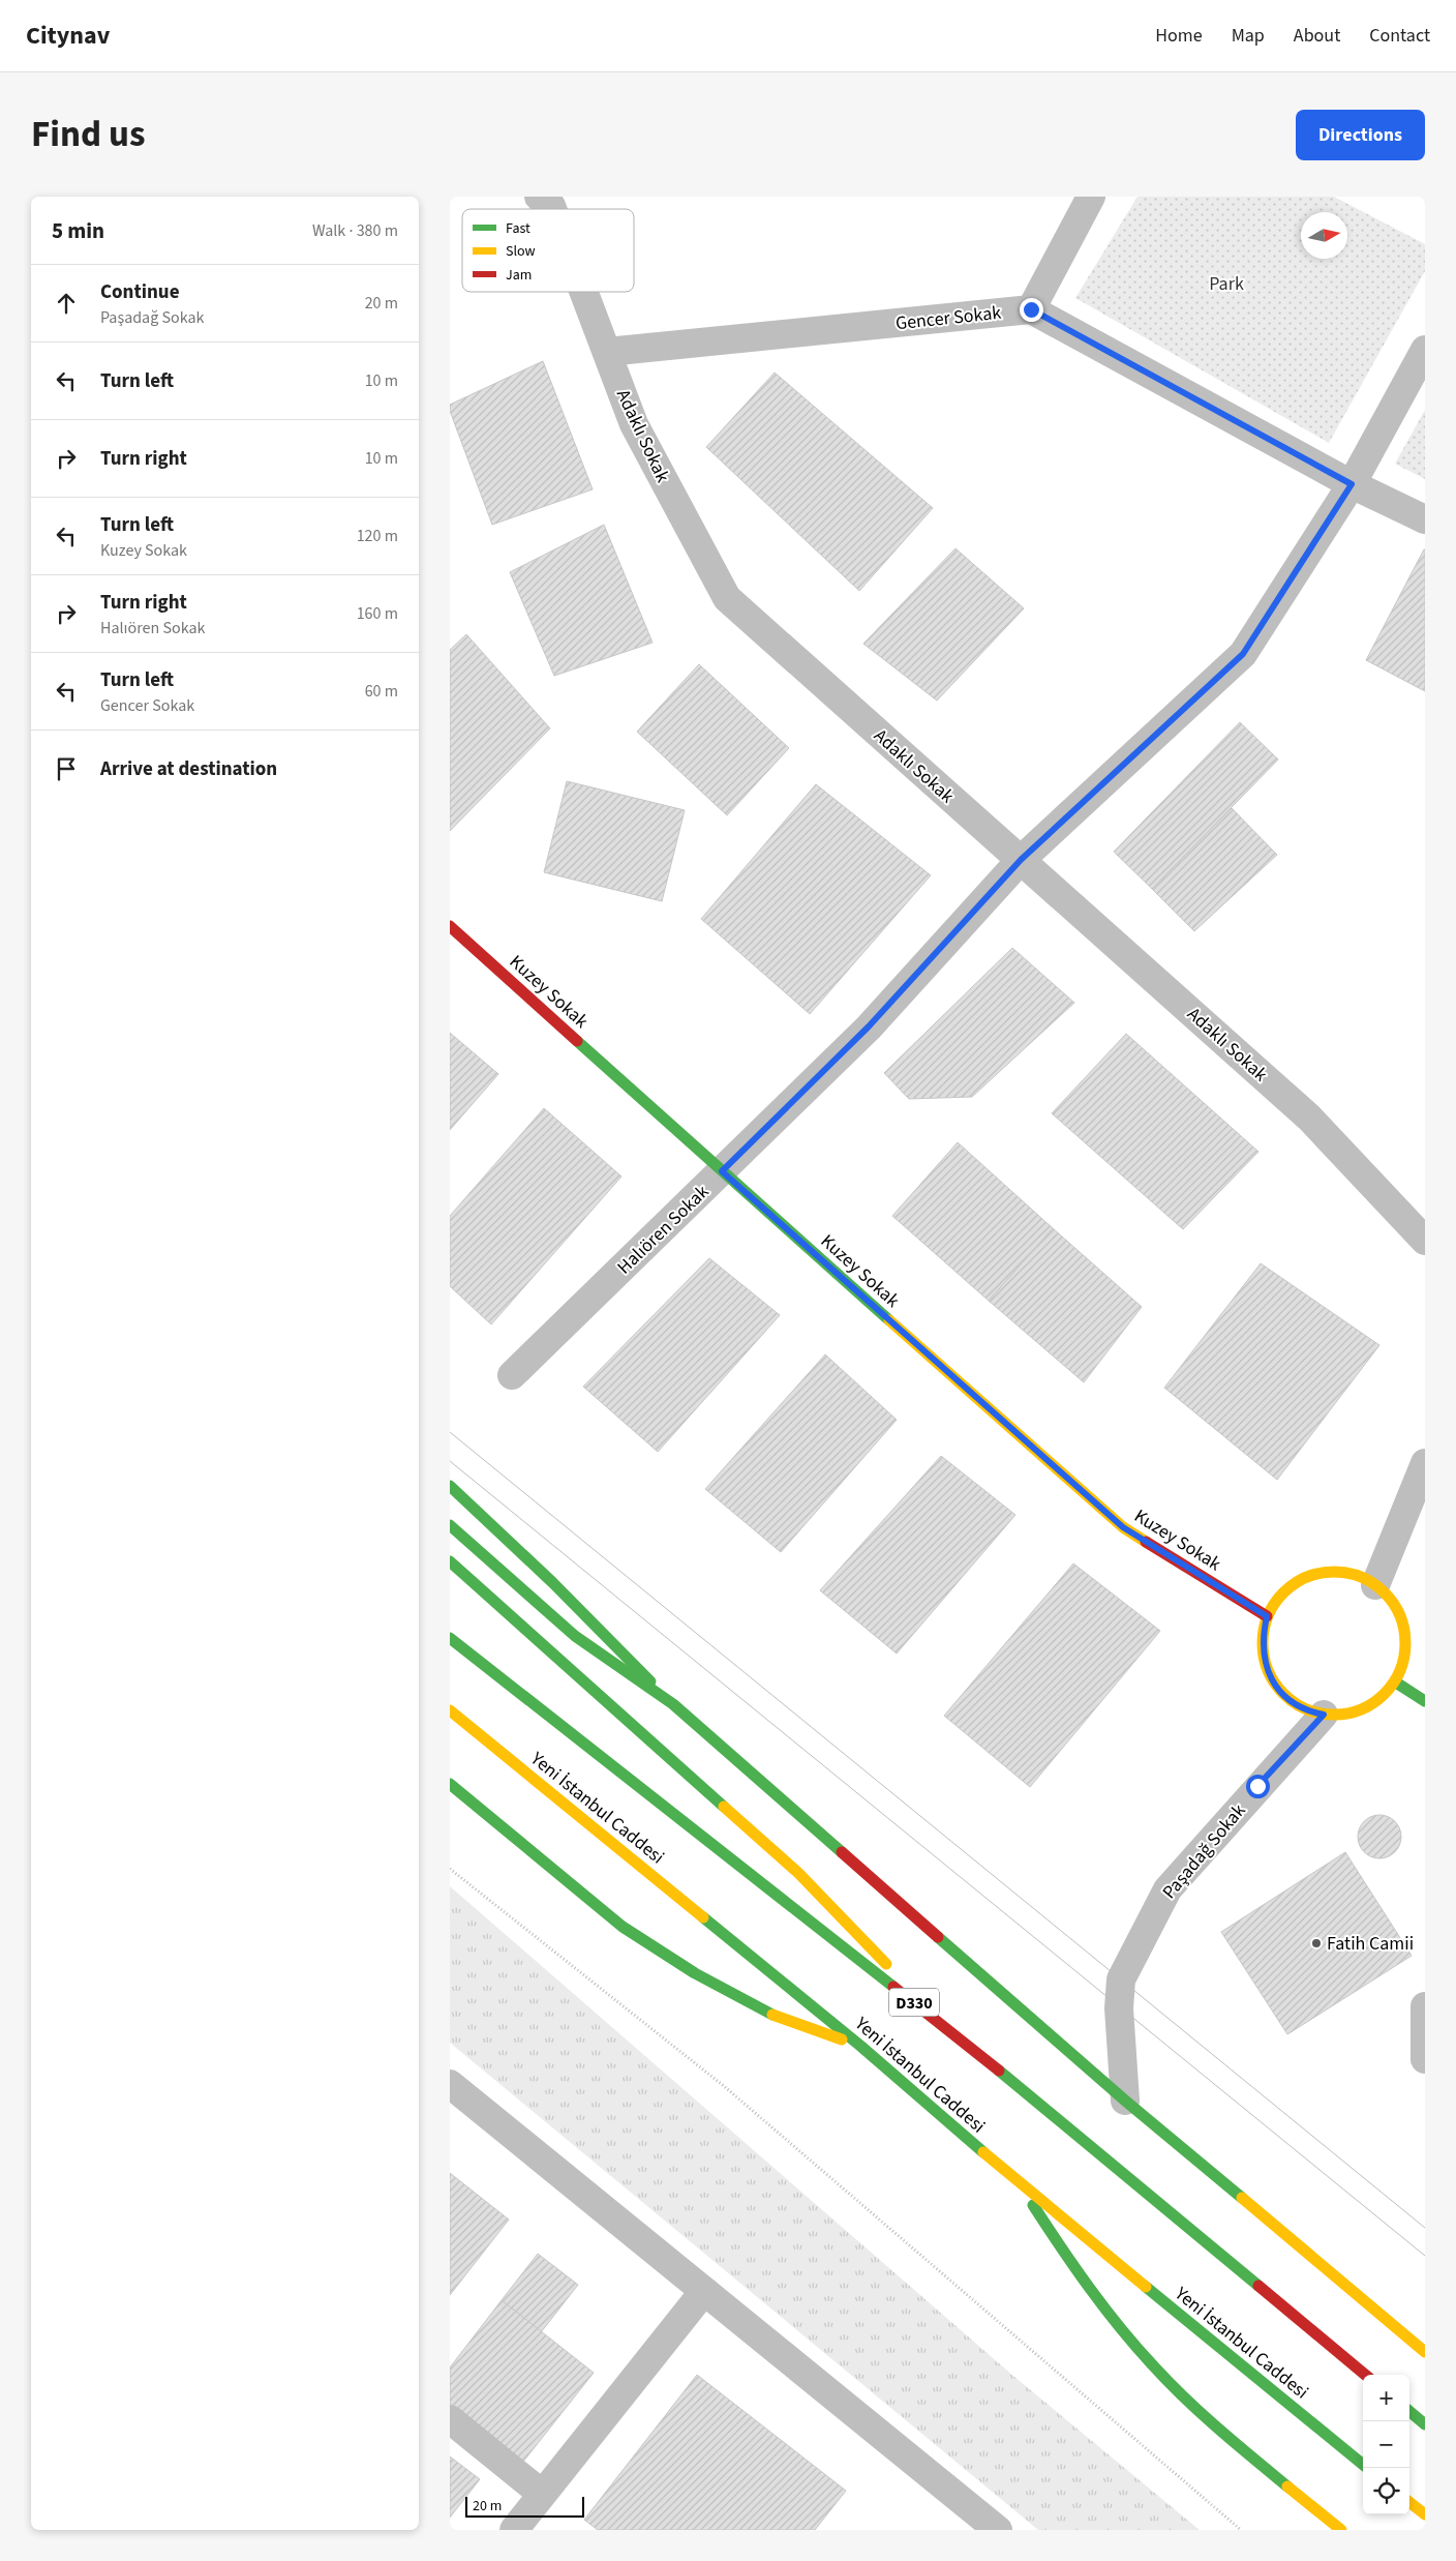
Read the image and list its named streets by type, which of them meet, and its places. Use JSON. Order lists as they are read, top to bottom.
{
  "streets": {
    "main road": ["Kuzey Sokak", "Yeni İstanbul Caddesi", "D330"],
    "street": [
      "Gencer Sokak",
      "Adaklı Sokak",
      "Halıören Sokak",
      "Paşadağ Sokak"
    ]
  },
  "crossings": [
    ["Gencer Sokak", "Adaklı Sokak"],
    ["Adaklı Sokak", "Halıören Sokak"],
    ["Kuzey Sokak", "Halıören Sokak"],
    ["Kuzey Sokak", "Paşadağ Sokak"]
  ],
  "parks": ["Park"],
  "places": ["Fatih Camii"],
  "legend": ["Fast", "Slow", "Jam"],
  "scale_bar": "20 m",
  "north": "right",
  "page": {
    "header": "Citynav",
    "nav": [
      "Home",
      "Map",
      "About",
      "Contact"
    ],
    "title": "Find us",
    "buttons": "Directions",
    "heading": ["5 min", "Walk · 380 m"],
    "list": [
      ["Continue", "Paşadağ Sokak", "20 m"],
      ["Turn left", "10 m"],
      ["Turn right", "10 m"],
      ["Turn left", "Kuzey Sokak", "120 m"],
      ["Turn right", "Halıören Sokak", "160 m"],
      ["Turn left", "Gencer Sokak", "60 m"],
      "Arrive at destination"
    ],
    "map_buttons": ["+", "−"],
    "scale": "20 m"
  }
}
